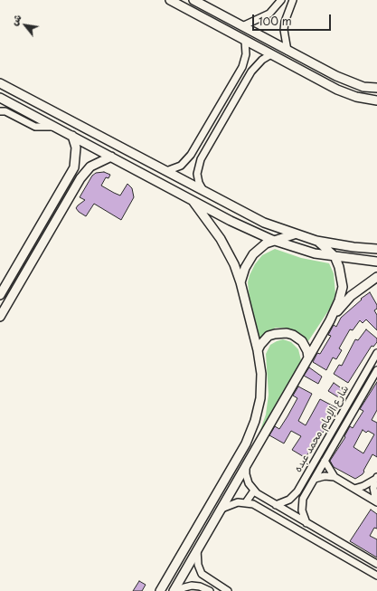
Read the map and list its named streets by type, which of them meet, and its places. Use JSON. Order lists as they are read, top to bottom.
{
  "streets": {
    "street": ["شارع الإمام محمد عبده"]
  },
  "scale_bar": "100 m",
  "north": "top left"
}
